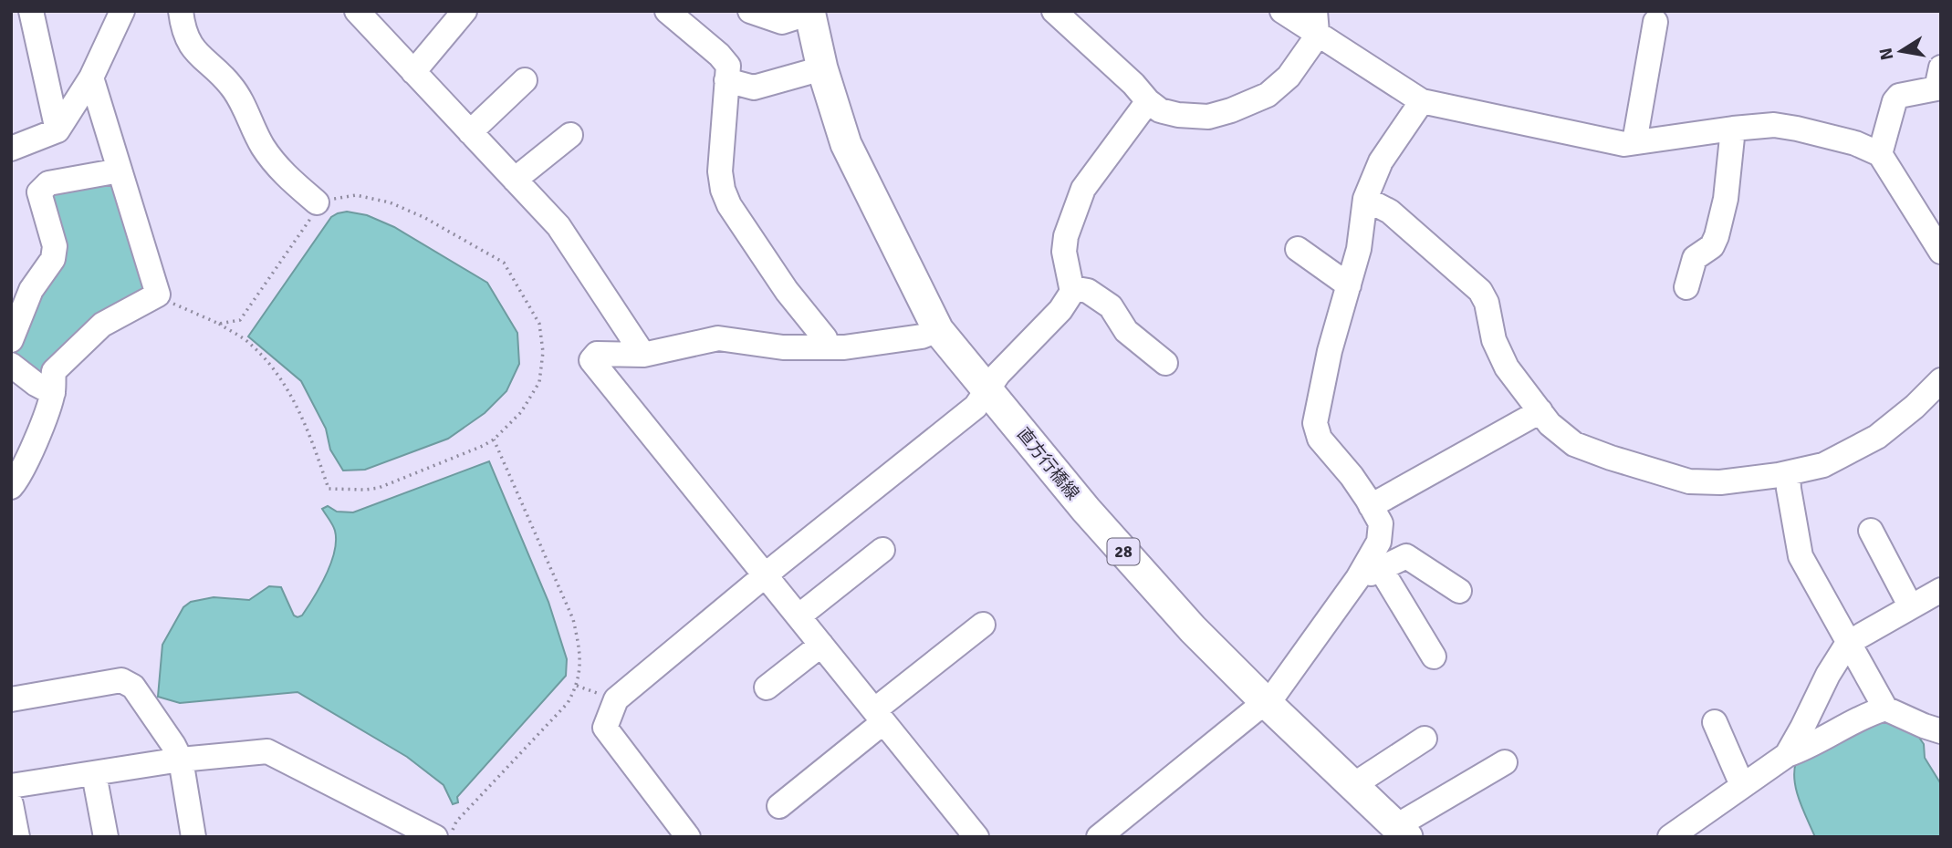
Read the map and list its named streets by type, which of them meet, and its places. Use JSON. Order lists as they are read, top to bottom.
{
  "streets": {
    "main road": ["直方行橋線", "28"]
  },
  "north": "left"
}
